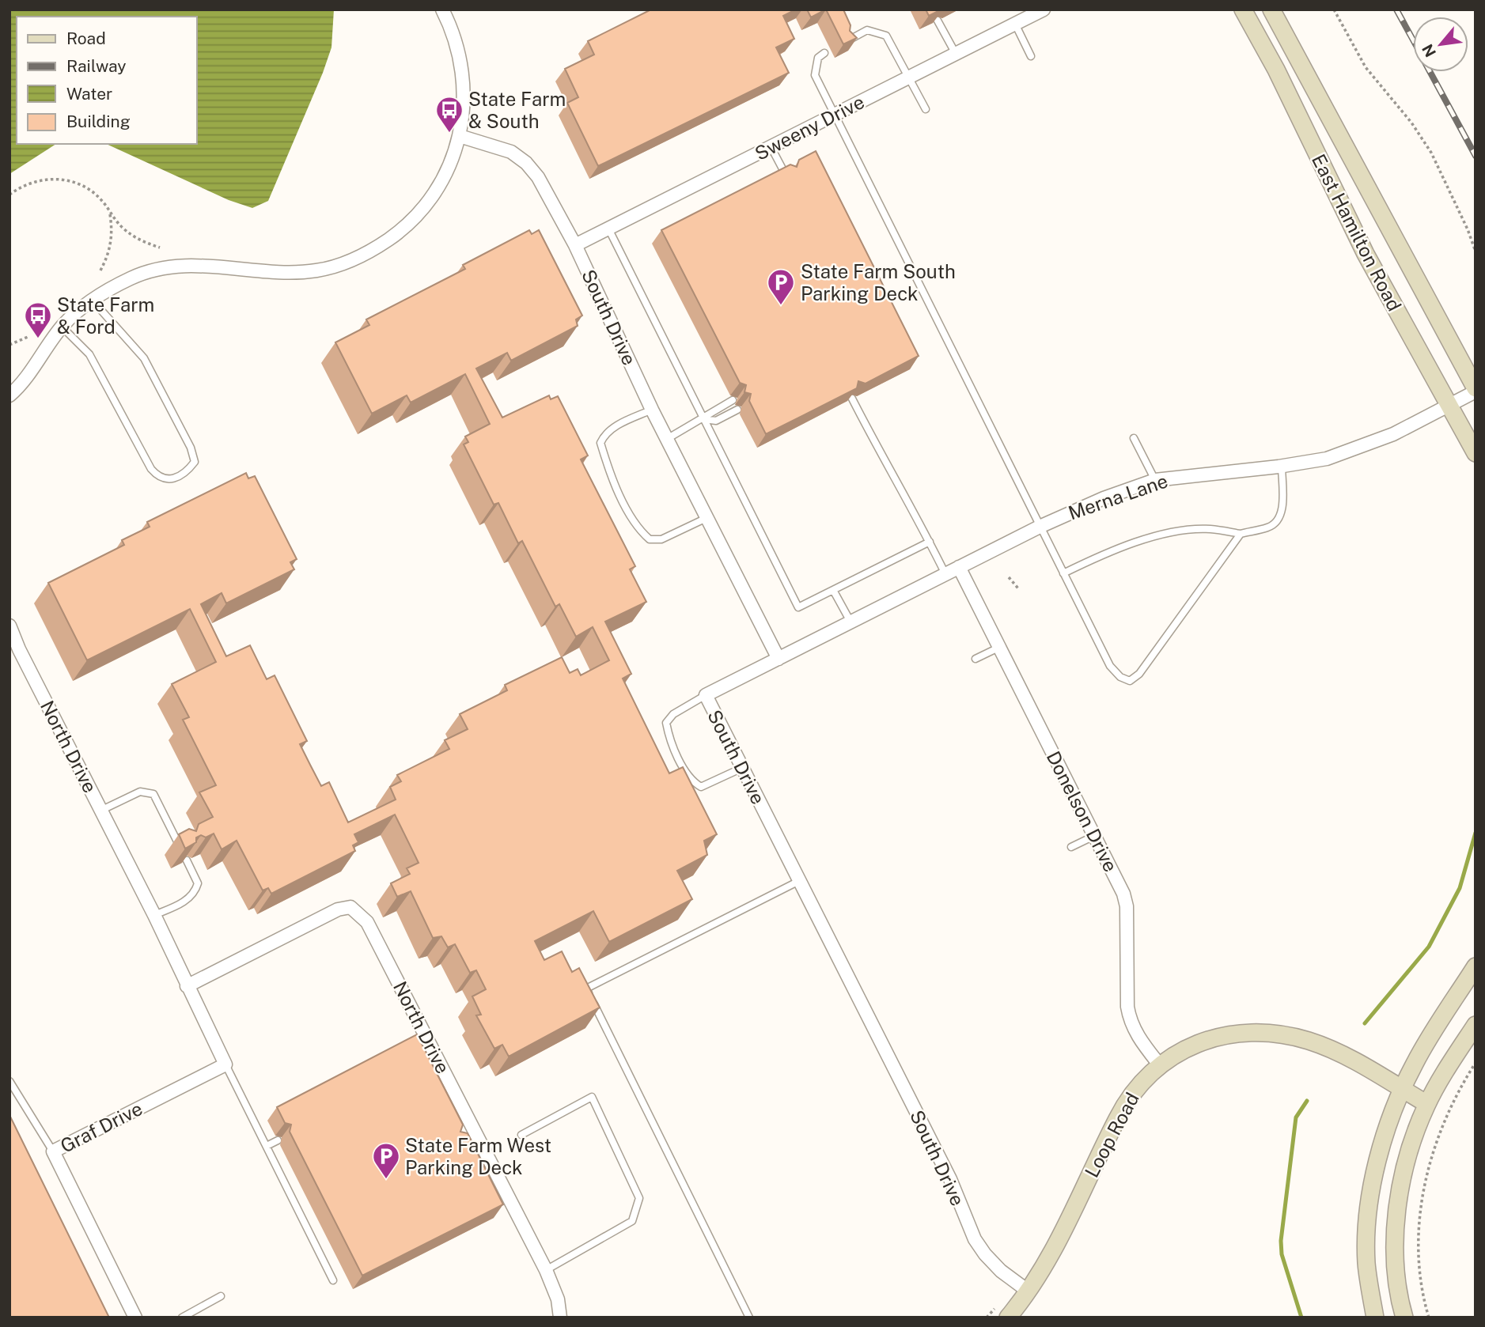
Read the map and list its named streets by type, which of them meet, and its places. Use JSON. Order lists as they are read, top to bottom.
{
  "streets": {
    "main road": ["East Hamilton Road", "Loop Road"],
    "street": [
      "Sweeny Drive",
      "South Drive",
      "Merna Lane",
      "North Drive",
      "Donelson Drive",
      "Graf Drive"
    ]
  },
  "crossings": [
    ["Sweeny Drive", "South Drive"],
    ["East Hamilton Road", "Merna Lane"],
    ["South Drive", "Merna Lane"],
    ["South Drive", "Loop Road"],
    ["Merna Lane", "Donelson Drive"],
    ["North Drive", "Graf Drive"],
    ["Donelson Drive", "Loop Road"]
  ],
  "places": {
    "bus stop": ["State Farm & South", "State Farm & Ford"],
    "parking": ["State Farm South Parking Deck", "State Farm West Parking Deck"]
  },
  "legend": [
    "Road",
    "Railway",
    "Water",
    "Building"
  ],
  "north": "bottom left"
}
